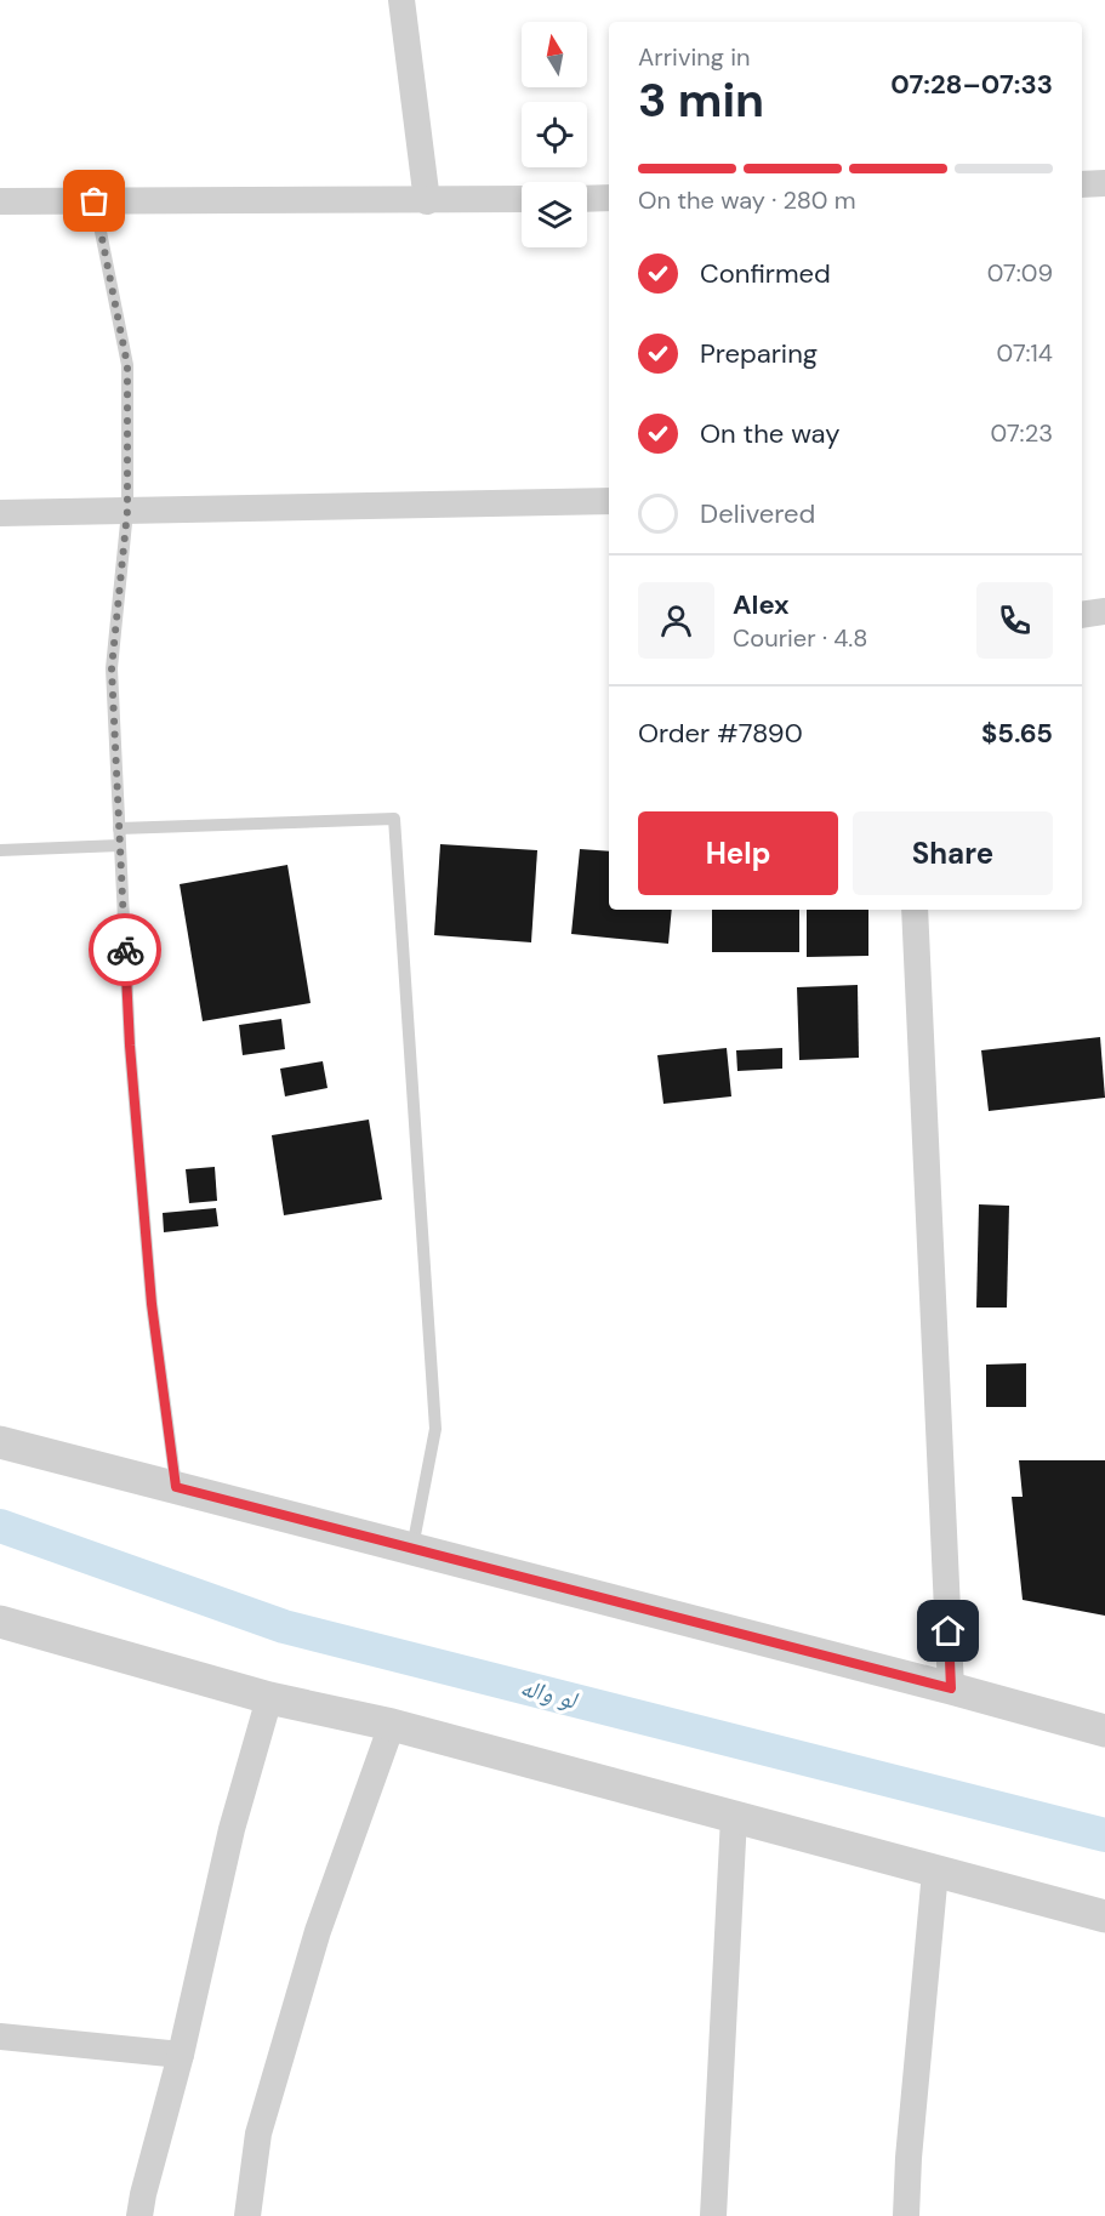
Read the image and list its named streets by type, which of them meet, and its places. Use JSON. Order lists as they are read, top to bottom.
{
  "water": ["لو واله"],
  "north": "top",
  "page": {
    "heading": ["3 min", "Arriving in", "07:28–07:33"],
    "panel": [
      "Alex",
      "Courier · 4.8",
      "Order #7890",
      "$5.65"
    ],
    "bar": "On the way · 280 m",
    "list": [
      ["Confirmed", "07:09"],
      ["Preparing", "07:14"],
      ["On the way", "07:23"],
      "Delivered"
    ],
    "buttons": ["Help", "Share"]
  }
}
